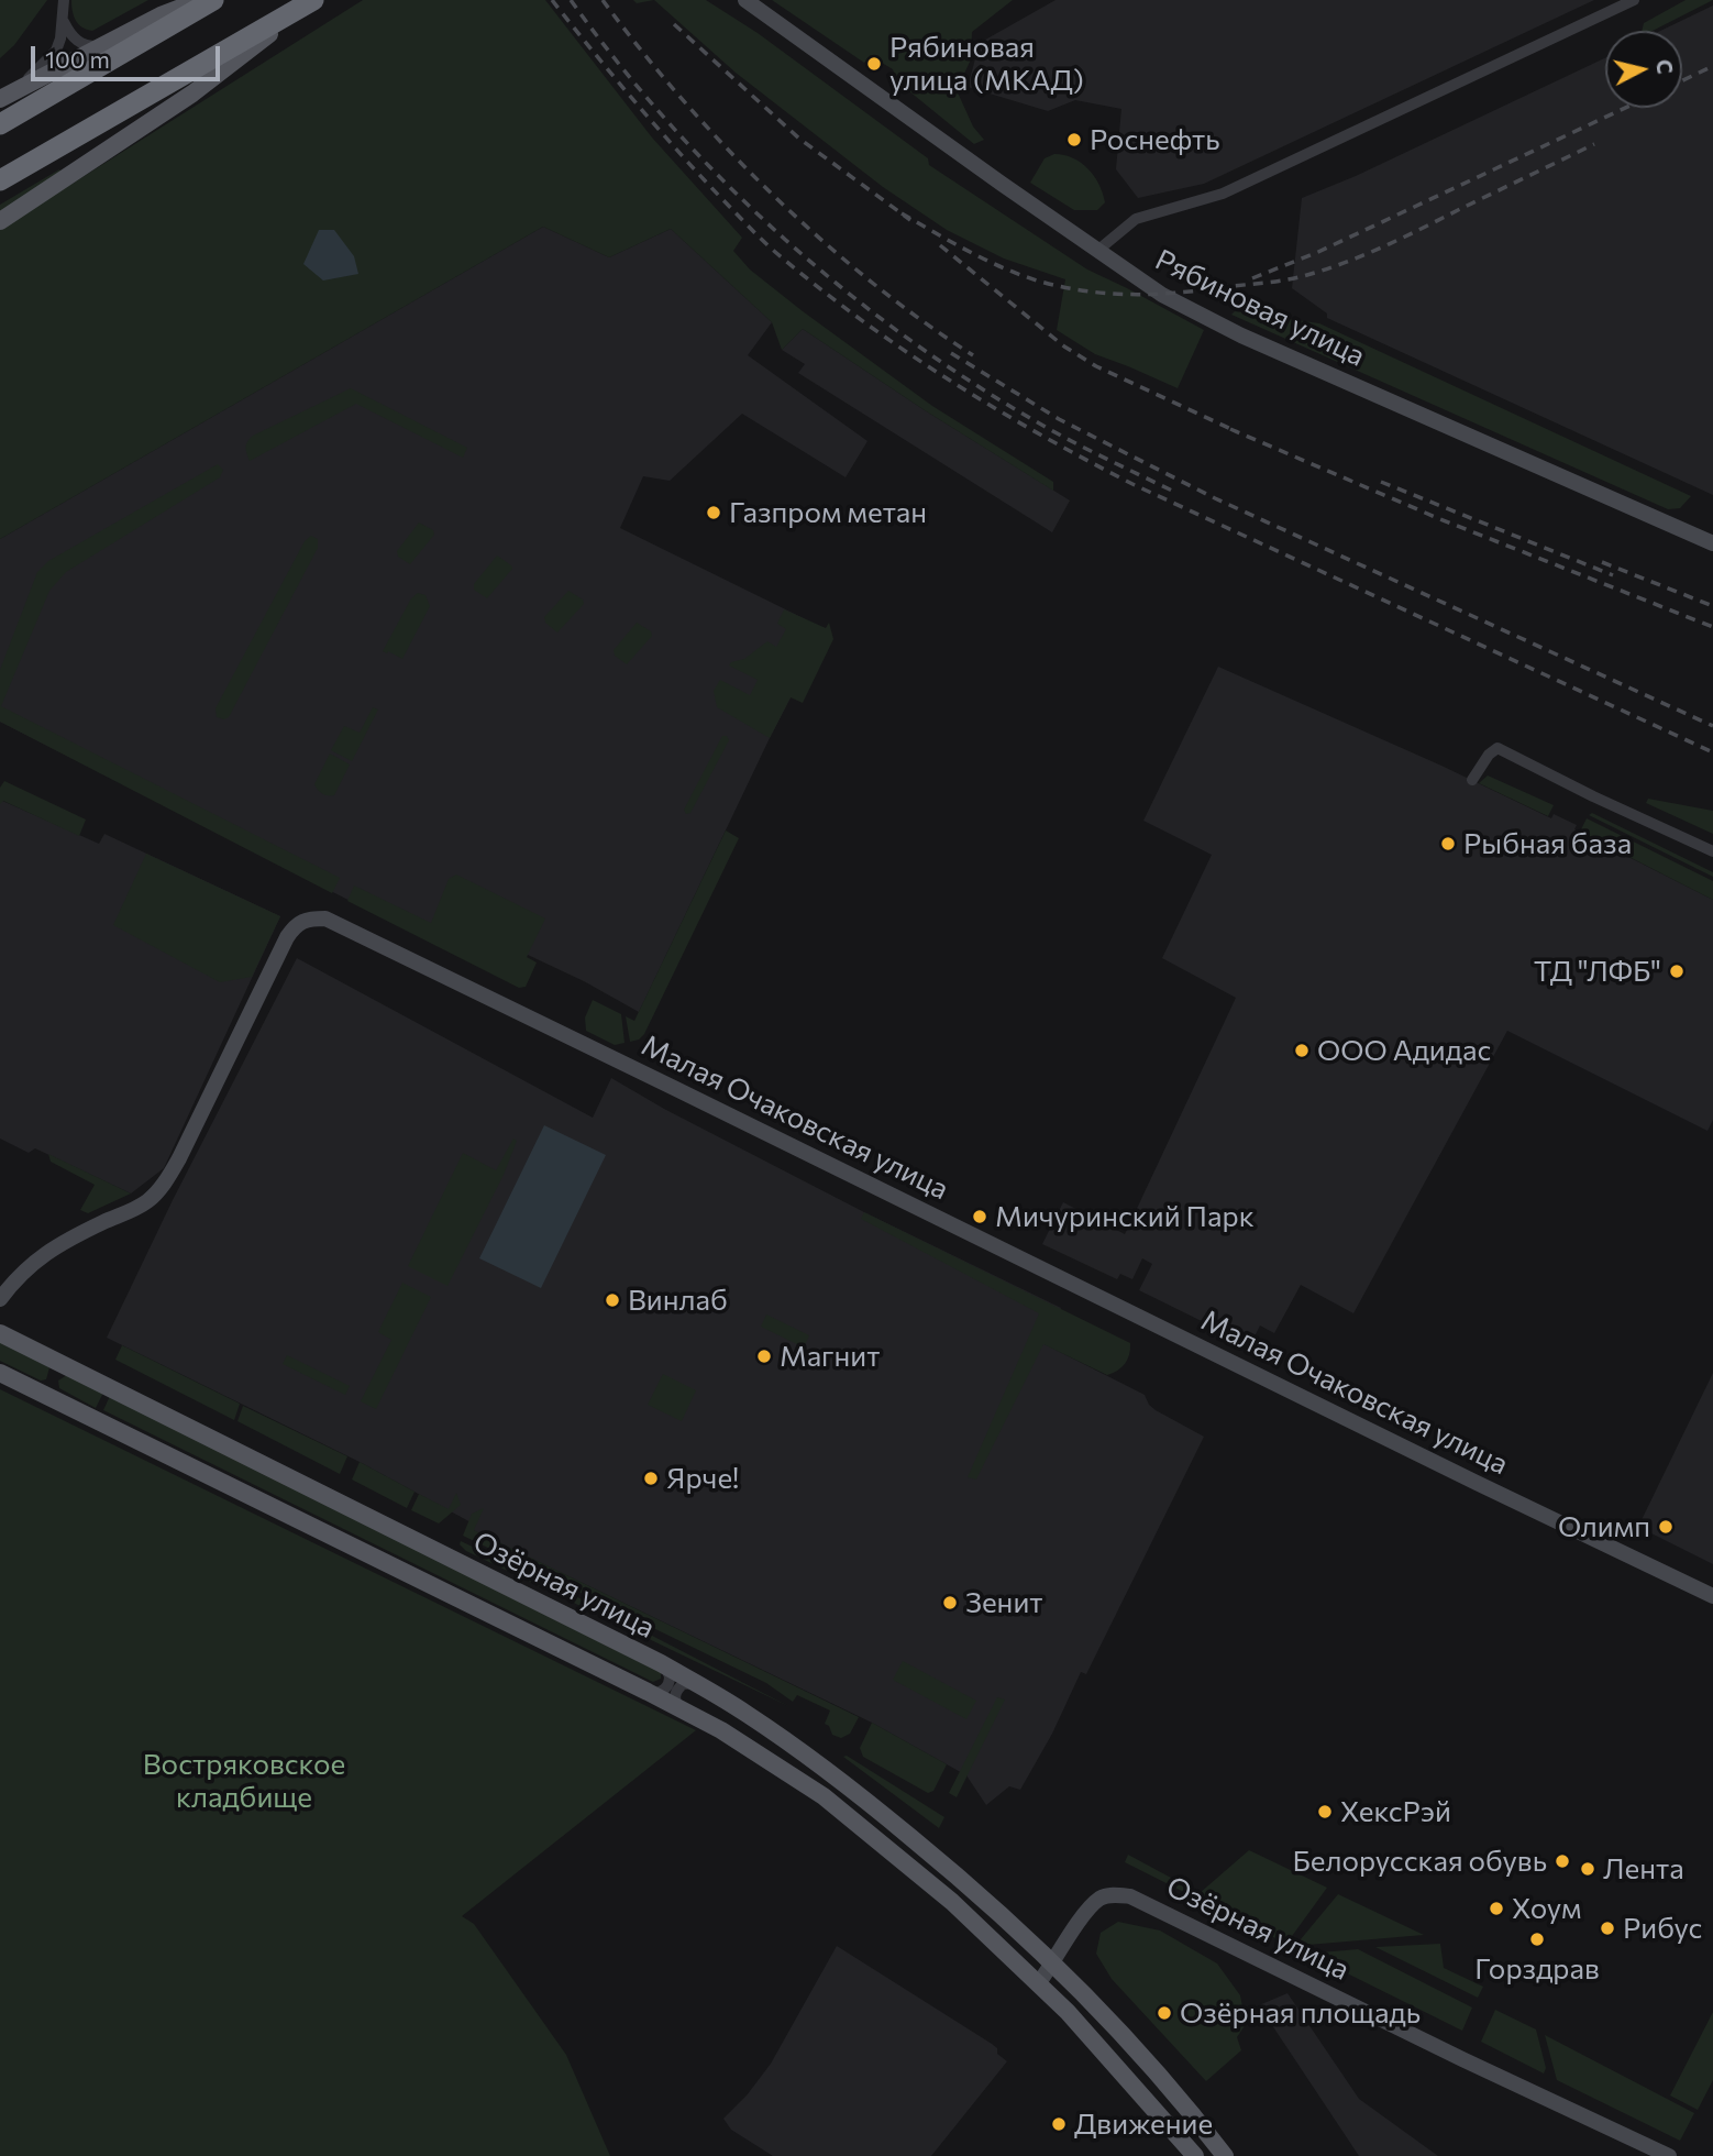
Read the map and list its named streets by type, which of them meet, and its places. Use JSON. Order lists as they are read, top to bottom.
{
  "streets": {
    "main road": ["Озёрная улица"],
    "street": ["Рябиновая улица", "Малая Очаковская улица"]
  },
  "parks": ["Востряковское кладбище"],
  "places": [
    "Рябиновая улица (МКАД)",
    "Роснефть",
    "Газпром метан",
    "Рыбная база",
    "ТД \"ЛФБ\"",
    "ООО Адидас",
    "Мичуринский Парк",
    "Винлаб",
    "Магнит",
    "Ярче!",
    "Олимп",
    "Зенит",
    "ХексРэй",
    "Белорусская обувь",
    "Лента",
    "Хоум",
    "Рибус",
    "Горздрав",
    "Озёрная площадь",
    "Движение"
  ],
  "scale_bar": "100 m",
  "north": "right"
}
